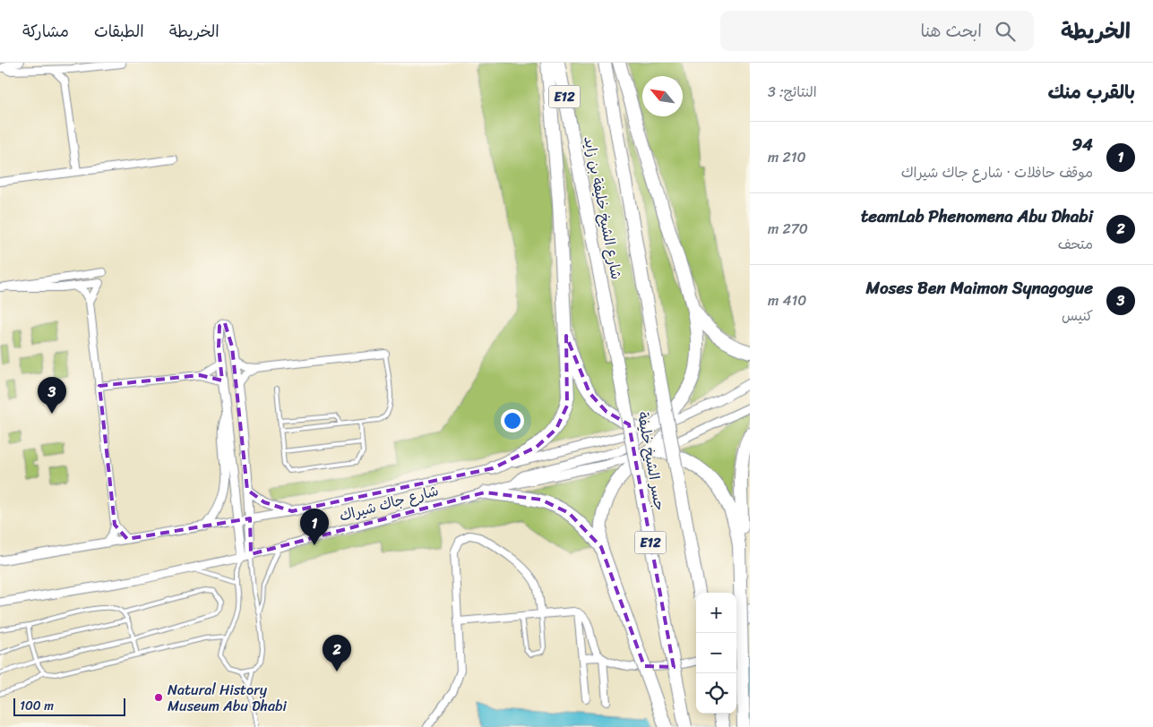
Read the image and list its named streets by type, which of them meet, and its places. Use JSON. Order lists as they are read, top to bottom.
{
  "streets": {
    "highway": ["E12", "شارع الشيخ خليفة بن زايد", "جسر الشيخ خليفة"],
    "street": ["شارع جاك شيراك"]
  },
  "crossings": [
    ["شارع الشيخ خليفة بن زايد", "جسر الشيخ خليفة"]
  ],
  "places": ["Natural History Museum Abu Dhabi"],
  "scale_bar": "100 m",
  "north": "top left",
  "page": {
    "header": "الخريطة",
    "search": "ابحث هنا",
    "nav": ["الخريطة", "الطبقات", "مشاركة"],
    "heading": ["بالقرب منك", "النتائج: 3"],
    "list": [
      {
        "mark": "1",
        "name": "94",
        "note": "موقف حافلات · شارع جاك شيراك",
        "value": "210 m"
      },
      {
        "mark": "2",
        "name": "teamLab Phenomena Abu Dhabi",
        "note": "متحف",
        "value": "270 m"
      },
      {
        "mark": "3",
        "name": "Moses Ben Maimon Synagogue",
        "note": "كنيس",
        "value": "410 m"
      }
    ],
    "pins": ["3", "1", "2"],
    "map_buttons": ["+", "−"],
    "scale": "100 m"
  }
}
